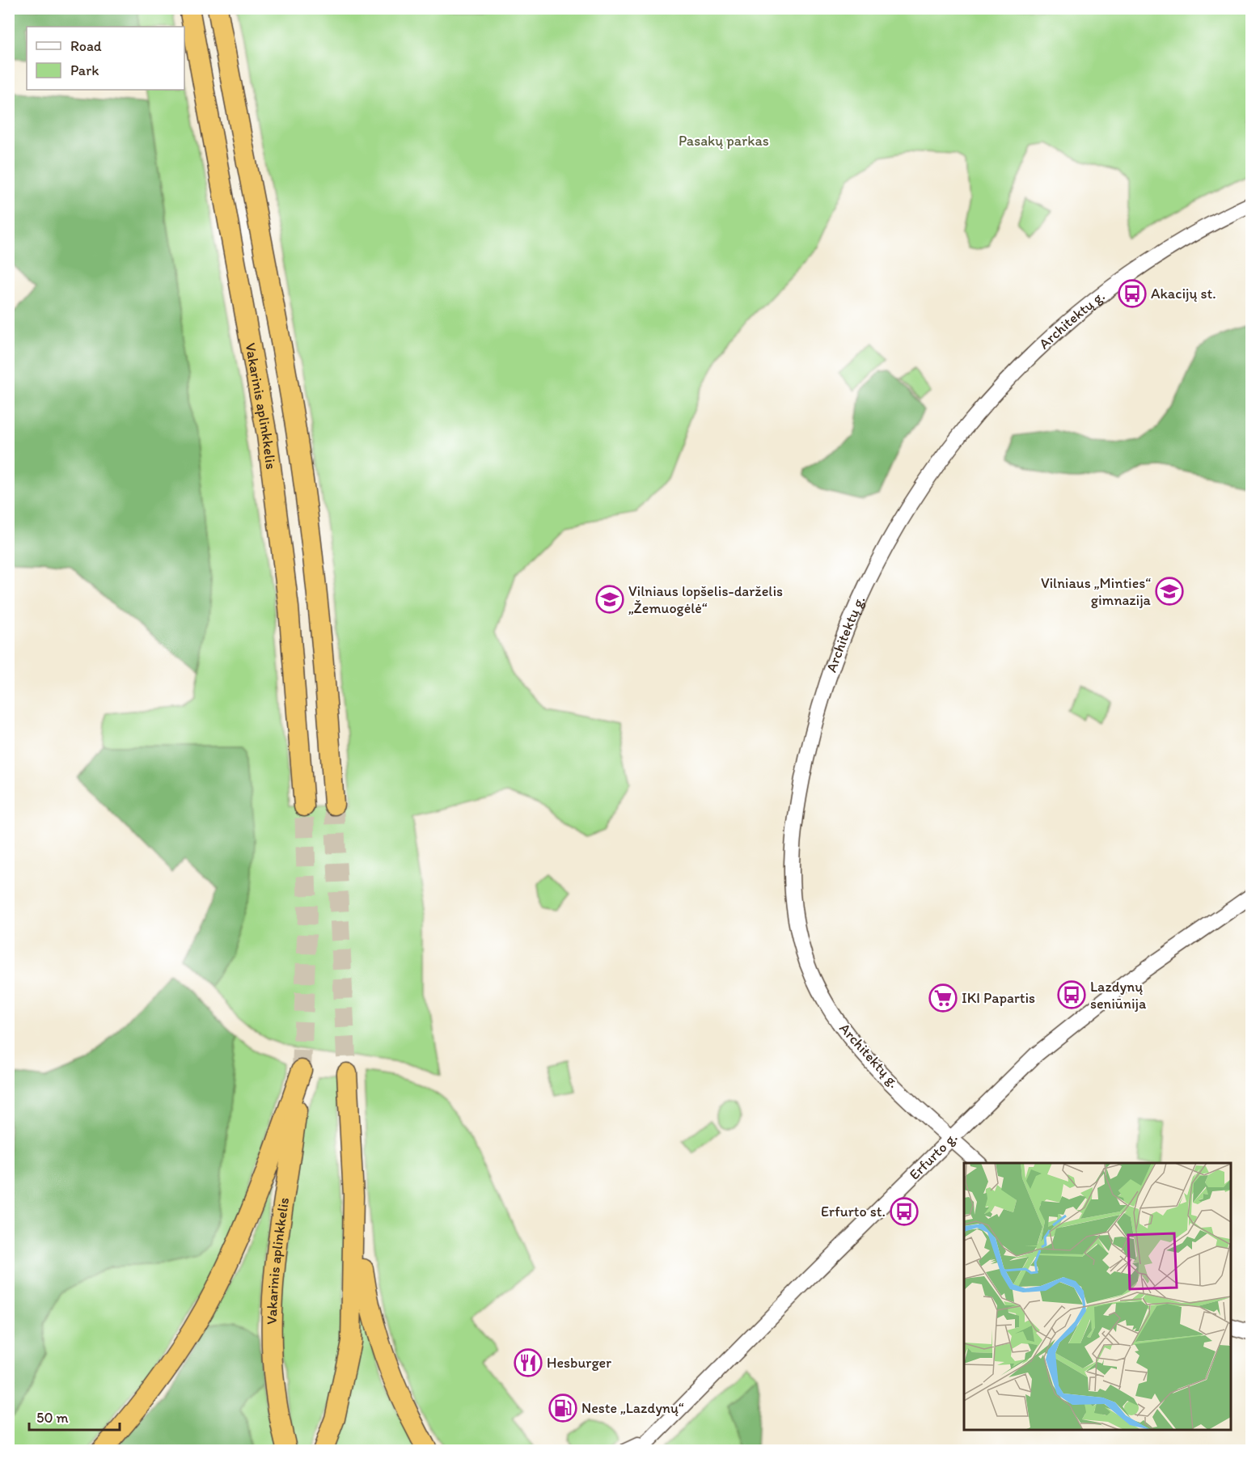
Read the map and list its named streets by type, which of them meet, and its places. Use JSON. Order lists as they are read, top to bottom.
{
  "streets": {
    "highway": ["Vakarinis aplinkkelis"],
    "street": ["Architektų g.", "Erfurto g."]
  },
  "crossings": [
    ["Architektų g.", "Erfurto g."]
  ],
  "parks": ["Pasakų parkas"],
  "places": {
    "bus stop": ["Akacijų st.", "Lazdynų seniūnija", "Erfurto st."],
    "school or university": ["Vilniaus „Minties“ gimnazija", "Vilniaus lopšelis-darželis „Žemuogėlė“"],
    "supermarket": ["IKI Papartis"],
    "restaurant": ["Hesburger"],
    "fuel station": ["Neste „Lazdynų“"]
  },
  "legend": ["Road", "Park"],
  "scale_bar": "50 m"
}
